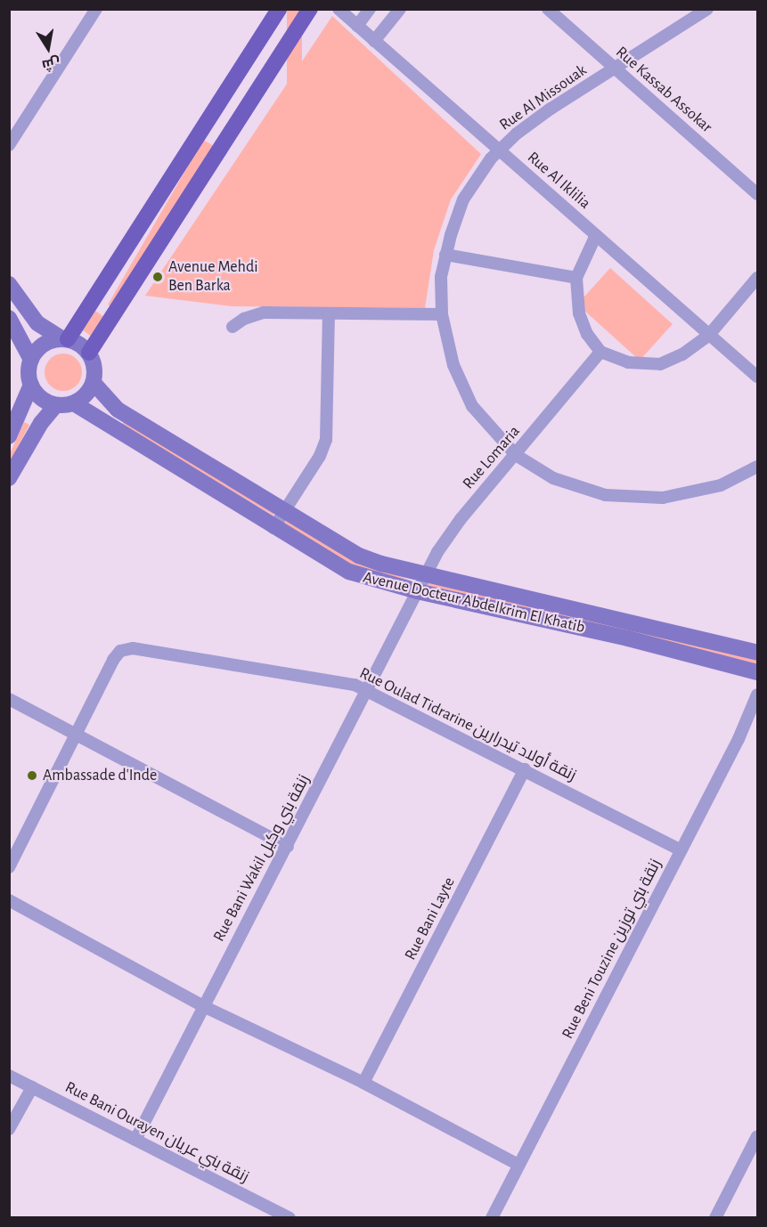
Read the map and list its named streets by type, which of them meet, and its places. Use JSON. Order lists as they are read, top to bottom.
{
  "streets": {
    "main road": ["Avenue Docteur Abdelkrim El Khatib"],
    "street": [
      "Rue Kassab Assokar",
      "Rue Al Missouak",
      "Rue Al Iklilia",
      "Rue Lomaria",
      "Rue Oulad Tidrarine زنقة أولاد تيدرارين",
      "Rue Bani Wakil زنقة بني وكيل",
      "Rue Bani Layte",
      "Rue Beni Touzine زنقة بني توزين",
      "Rue Bani Ourayen زنقة بني عريان"
    ]
  },
  "crossings": [
    ["Rue Kassab Assokar", "Rue Al Missouak"],
    ["Rue Al Missouak", "Rue Al Iklilia"],
    ["Rue Al Missouak", "Rue Lomaria"],
    ["Rue Lomaria", "Avenue Docteur Abdelkrim El Khatib"],
    ["Rue Lomaria", "Rue Bani Wakil زنقة بني وكيل"],
    ["Avenue Docteur Abdelkrim El Khatib", "Rue Bani Wakil زنقة بني وكيل"],
    ["Rue Oulad Tidrarine زنقة أولاد تيدرارين", "Rue Bani Wakil زنقة بني وكيل"],
    ["Rue Oulad Tidrarine زنقة أولاد تيدرارين", "Rue Bani Layte"],
    ["Rue Oulad Tidrarine زنقة أولاد تيدرارين", "Rue Beni Touzine زنقة بني توزين"],
    ["Rue Bani Wakil زنقة بني وكيل", "Rue Bani Ourayen زنقة بني عريان"]
  ],
  "places": ["Avenue Mehdi Ben Barka", "Ambassade d'Inde"],
  "north": "bottom"
}
